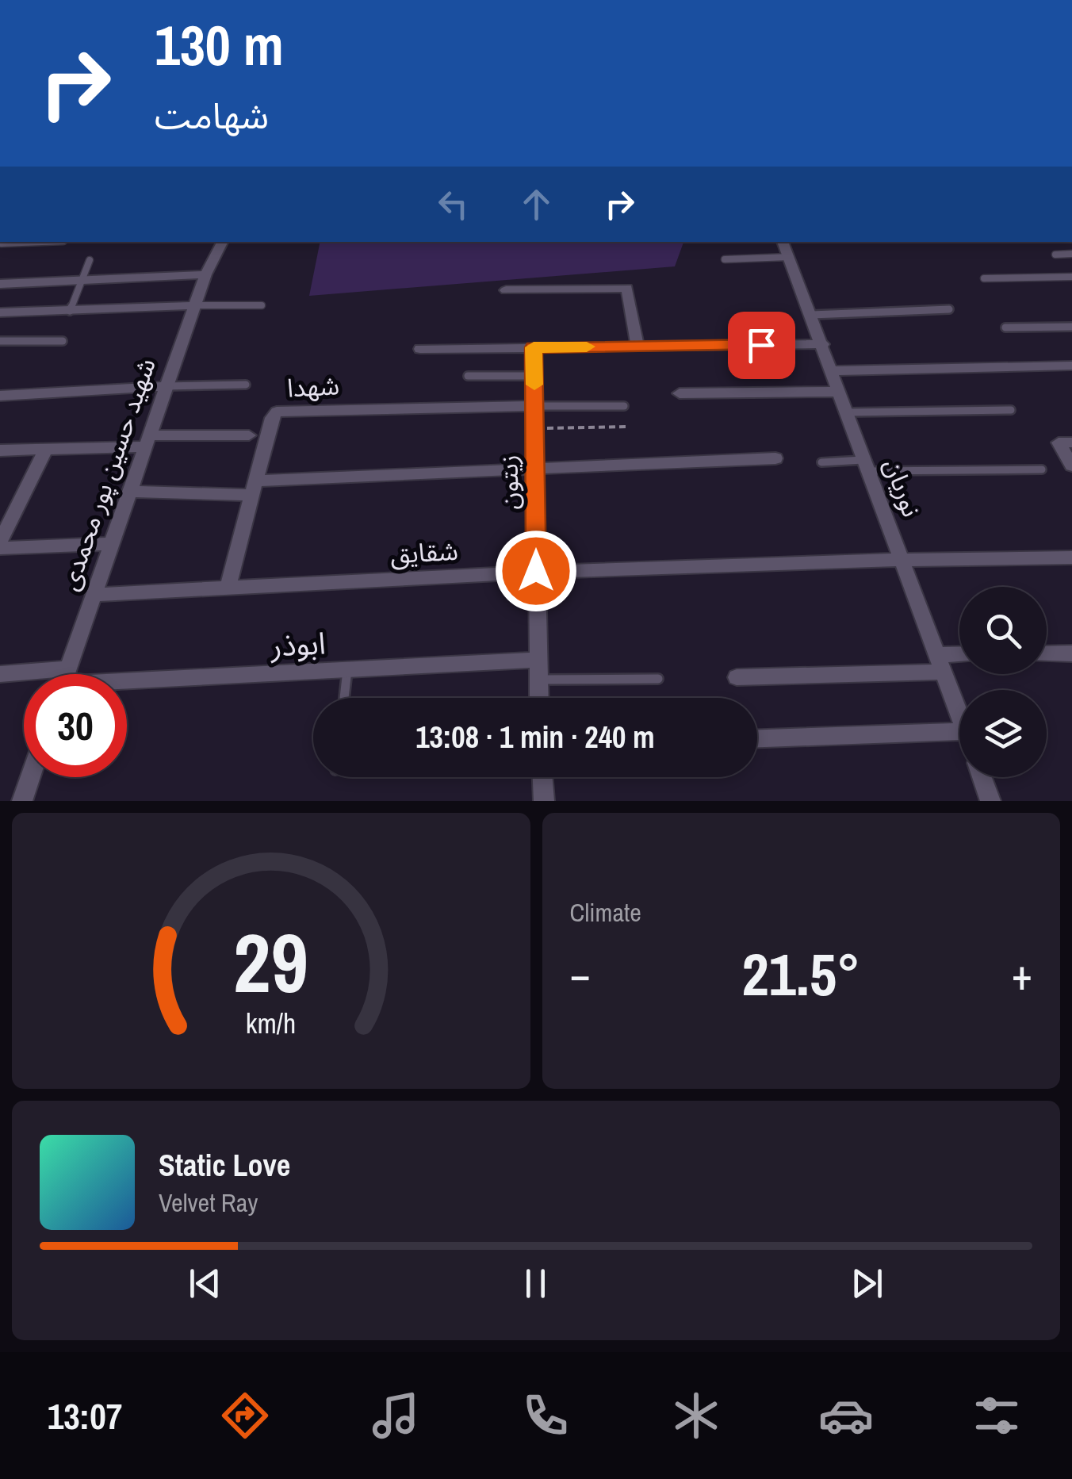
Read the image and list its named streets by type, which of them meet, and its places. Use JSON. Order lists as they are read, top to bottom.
{
  "streets": {
    "street": [
      "شهدا",
      "شهید حسین پور محمدی",
      "زیتون",
      "نوریان",
      "شقایق",
      "ابوذر"
    ]
  },
  "crossings": [
    ["شهدا", "زیتون"],
    ["شهدا", "شقایق"],
    ["شهید حسین پور محمدی", "شقایق"],
    ["زیتون", "شقایق"],
    ["زیتون", "ابوذر"],
    ["نوریان", "شقایق"]
  ],
  "page": {
    "turn": ["130 m", "شهامت"],
    "limit": "30",
    "trip": "13:08 · 1 min · 240 m",
    "tile": "Climate",
    "heat": ["−", "21.5°", "+"],
    "song": ["Static Love", "Velvet Ray"],
    "tabs": "13:07",
    "gauge": ["29", "km/h"]
  }
}
